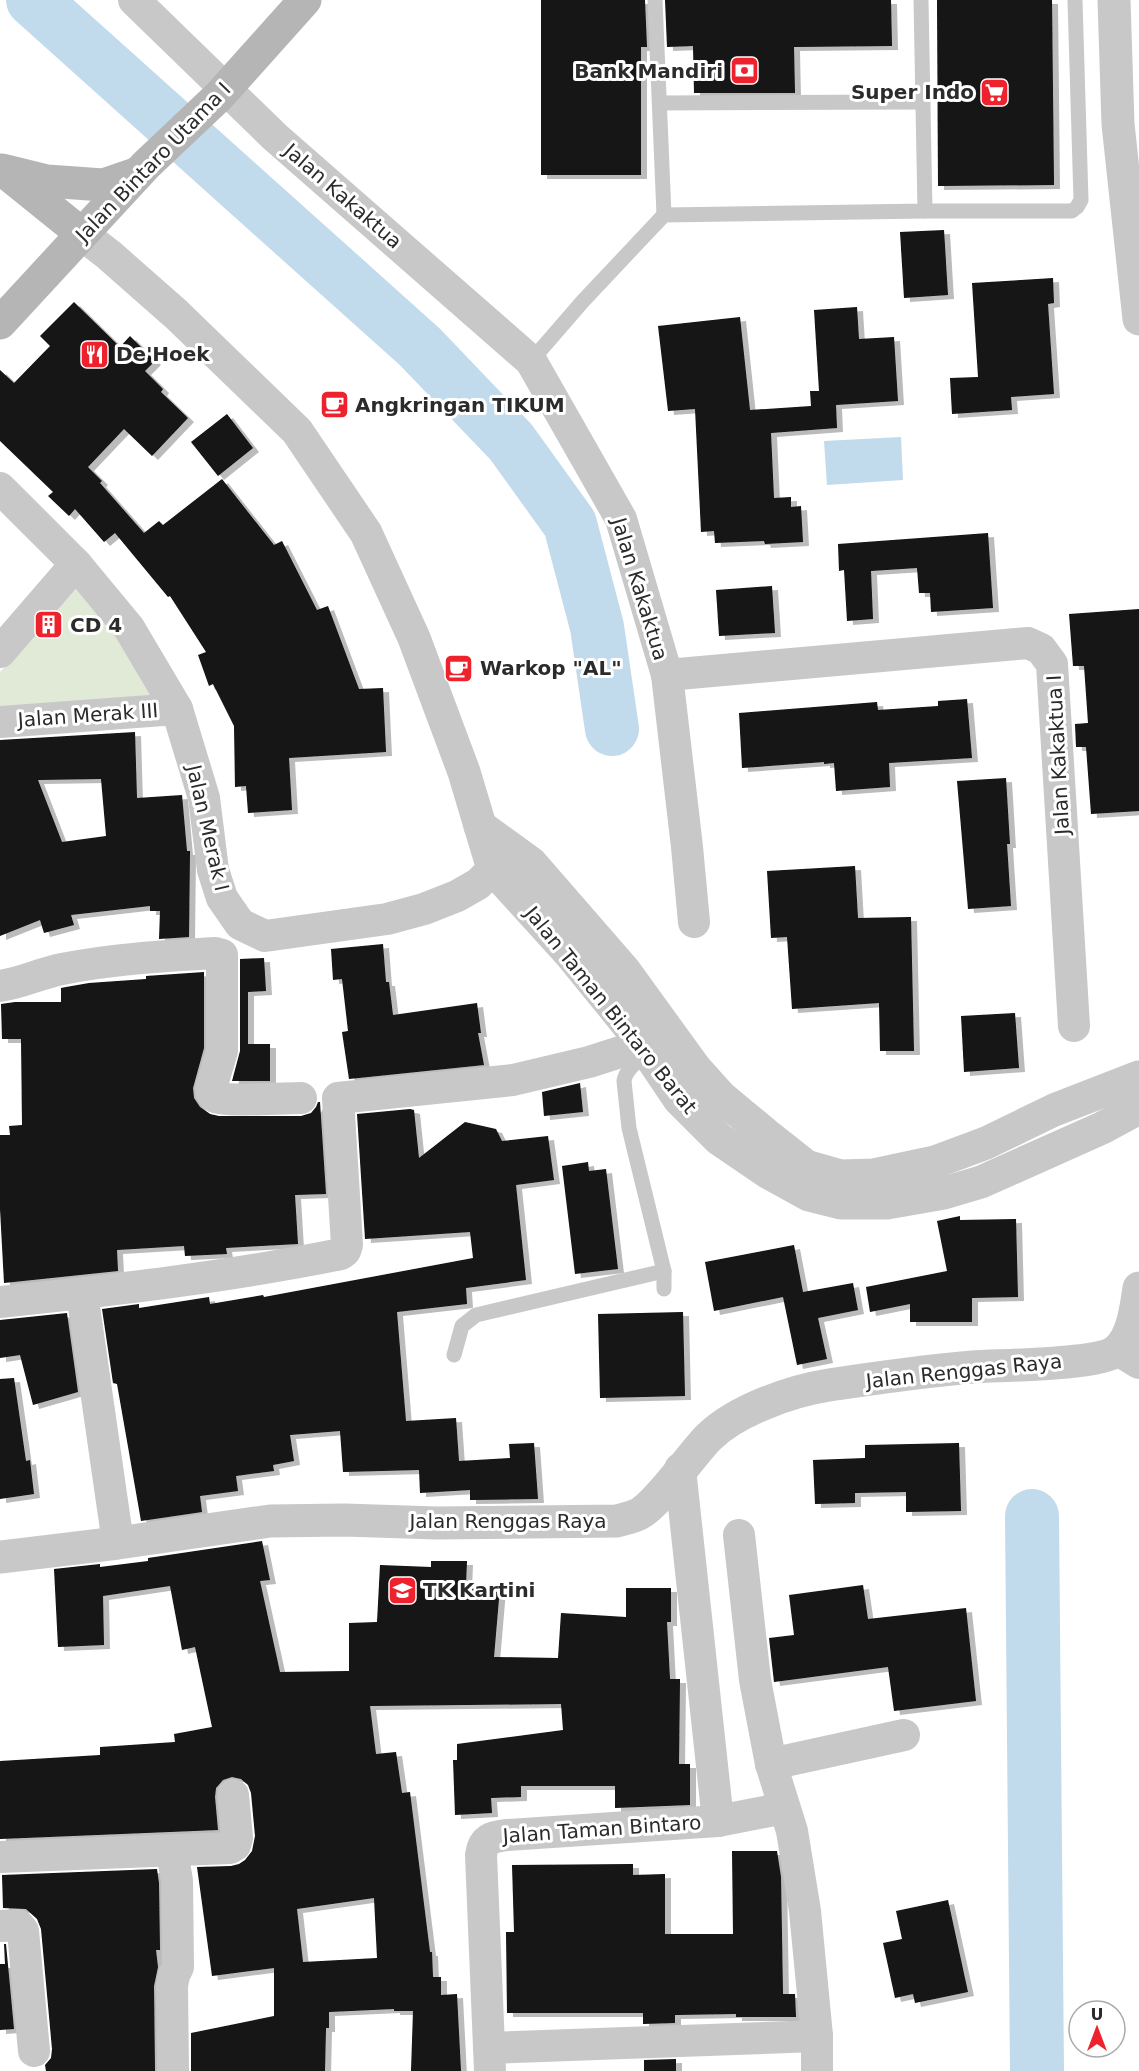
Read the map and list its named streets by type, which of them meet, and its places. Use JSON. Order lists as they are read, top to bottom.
{
  "streets": {
    "main road": ["Jalan Bintaro Utama I"],
    "street": [
      "Jalan Kakaktua",
      "Jalan Merak III",
      "Jalan Kakaktua I",
      "Jalan Merak I",
      "Jalan Taman Bintaro Barat",
      "Jalan Renggas Raya",
      "Jalan Taman Bintaro"
    ]
  },
  "crossings": [
    ["Jalan Bintaro Utama I", "Jalan Kakaktua"],
    ["Jalan Bintaro Utama I", "Jalan Taman Bintaro Barat"],
    ["Jalan Kakaktua", "Jalan Kakaktua I"],
    ["Jalan Merak III", "Jalan Merak I"],
    ["Jalan Merak I", "Jalan Taman Bintaro Barat"],
    ["Jalan Renggas Raya", "Jalan Taman Bintaro"]
  ],
  "places": {
    "bank": ["Bank Mandiri"],
    "supermarket": ["Super Indo"],
    "restaurant": ["De'Hoek"],
    "cafe": ["Angkringan TIKUM", "Warkop \"AL\""],
    "building": ["CD 4"],
    "school or university": ["TK Kartini"]
  },
  "north": "top"
}
